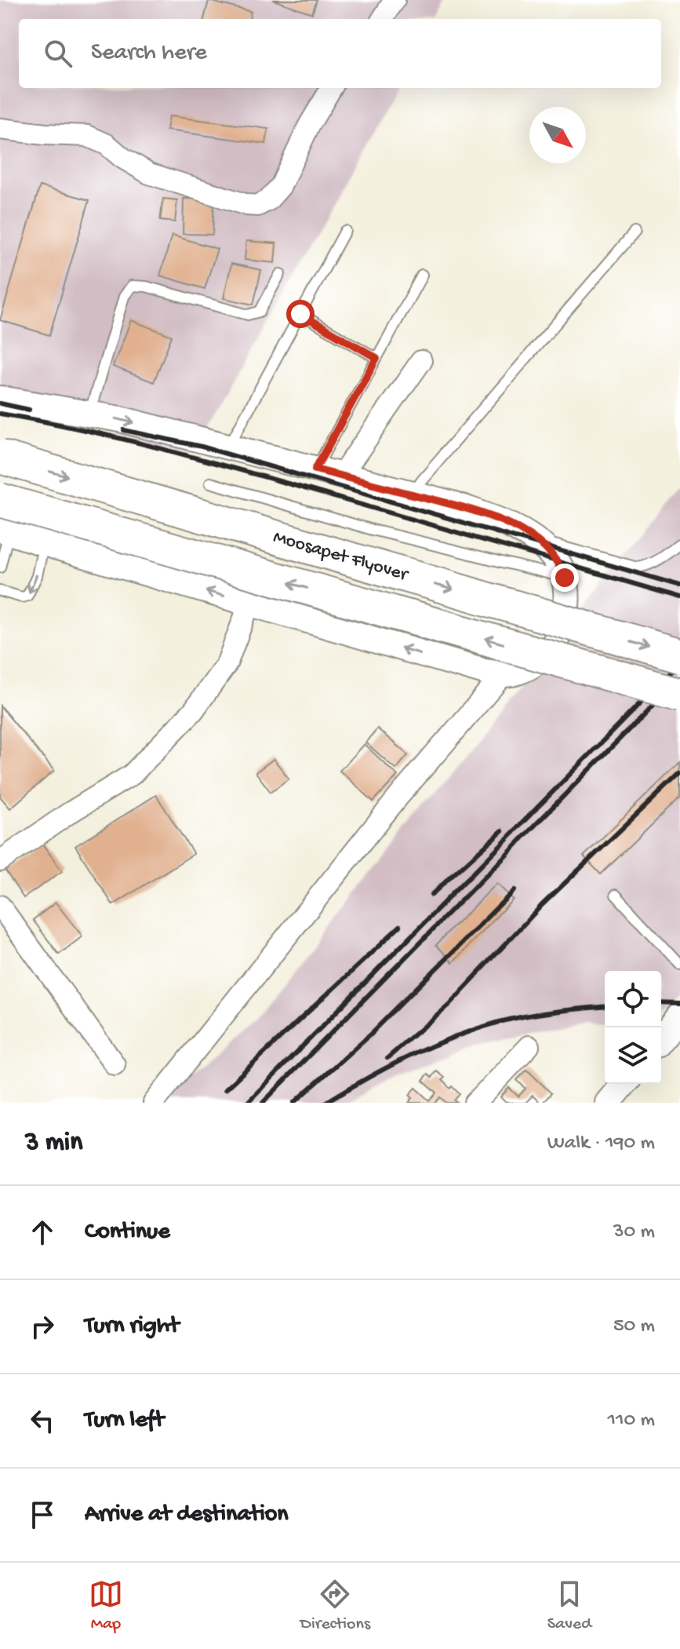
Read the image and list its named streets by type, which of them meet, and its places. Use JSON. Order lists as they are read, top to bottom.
{
  "streets": {
    "highway": ["Moosapet Flyover"]
  },
  "north": "bottom right",
  "page": {
    "search": "Search here",
    "heading": ["3 min", "Walk · 190 m"],
    "list": [
      ["Continue", "30 m"],
      ["Turn right", "50 m"],
      ["Turn left", "110 m"],
      "Arrive at destination"
    ],
    "nav": ["Map", "Directions", "Saved"]
  }
}
